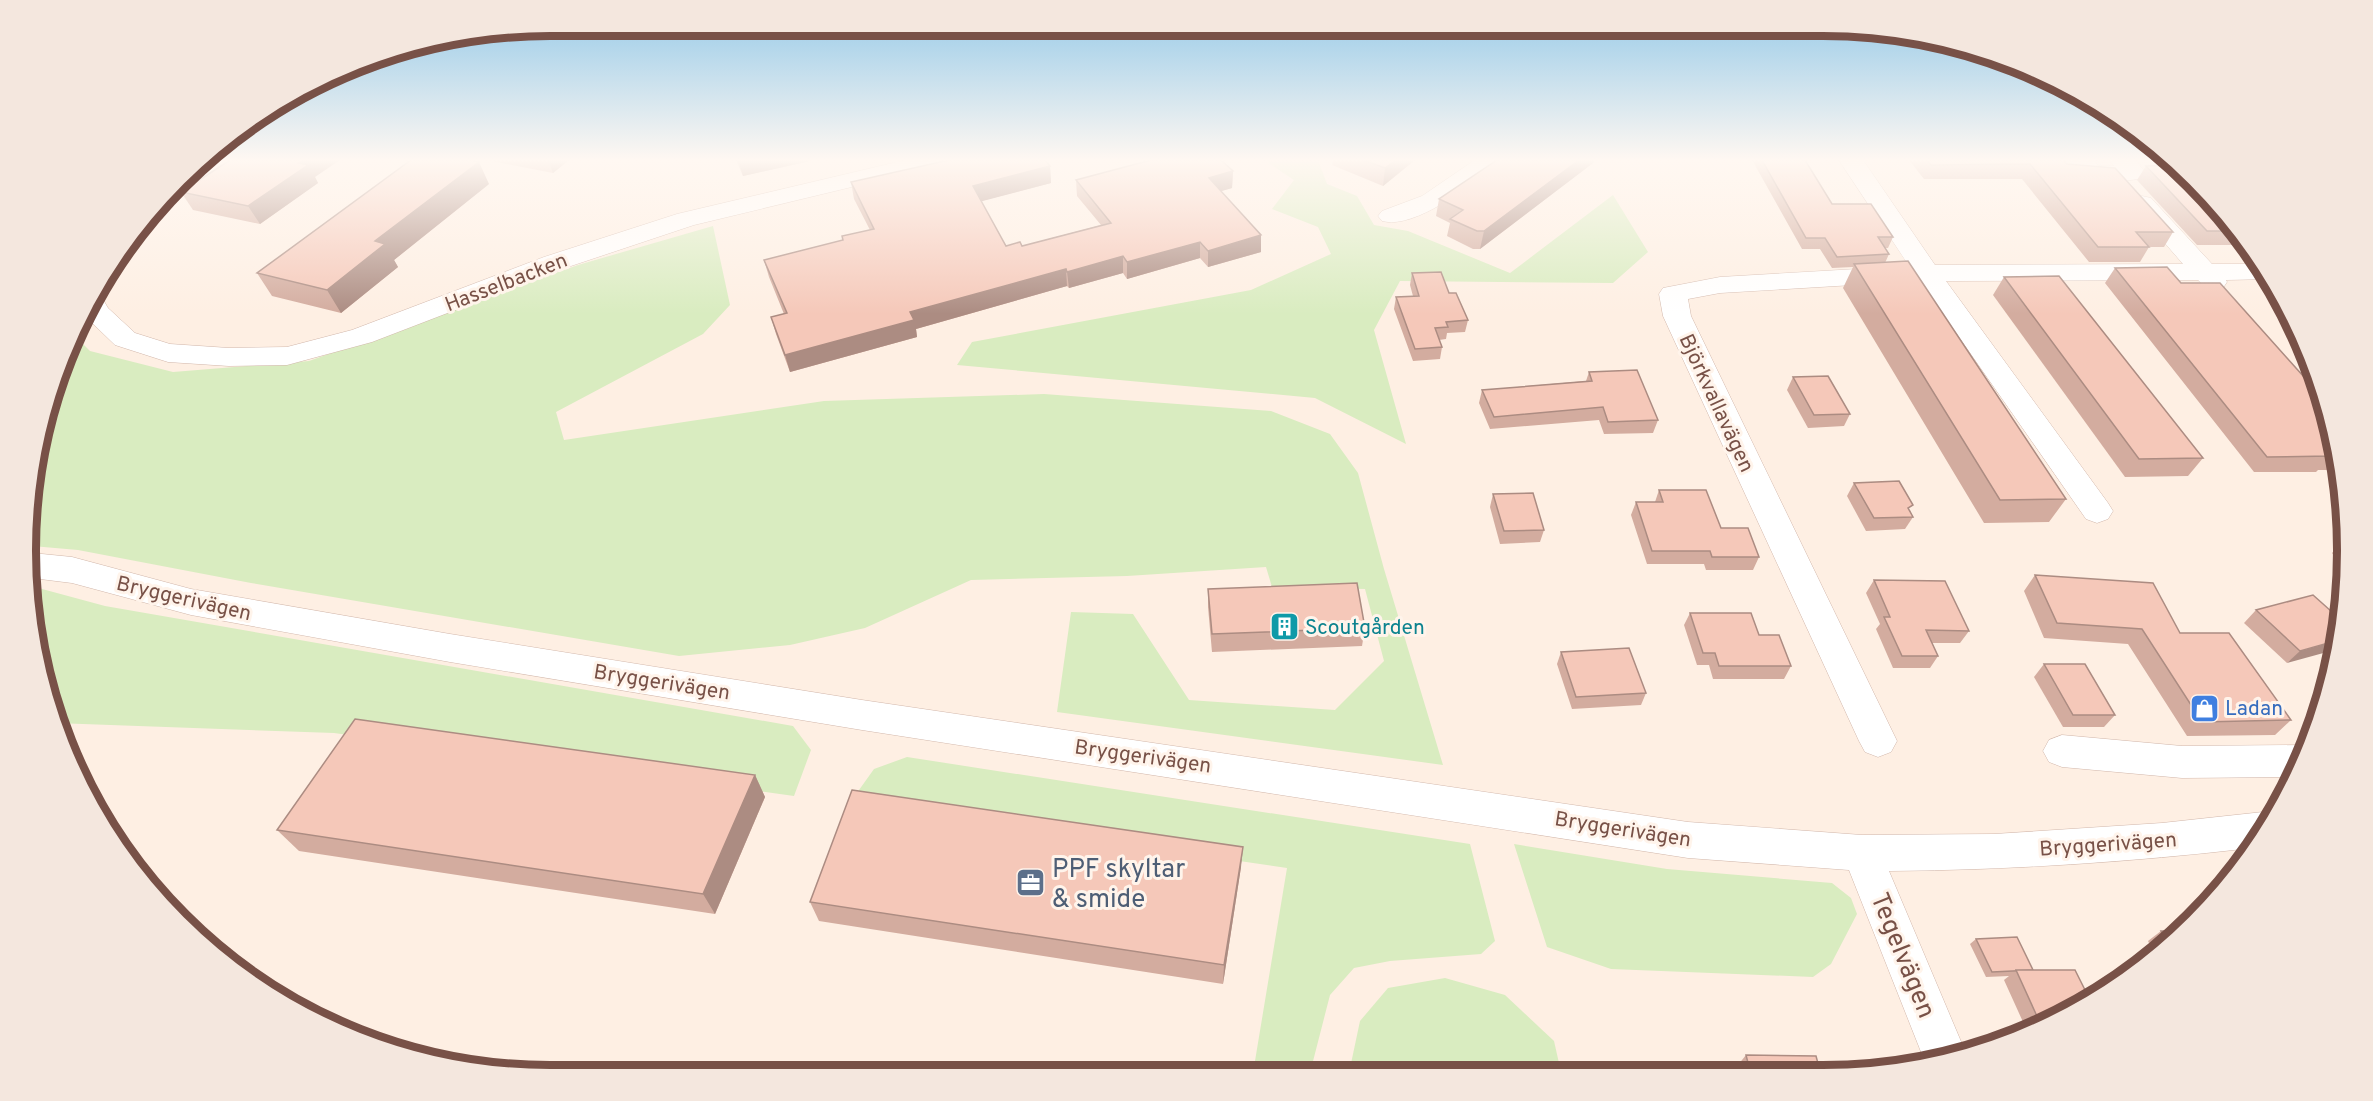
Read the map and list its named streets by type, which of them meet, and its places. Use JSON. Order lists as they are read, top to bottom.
{
  "streets": {
    "street": [
      "Hasselbacken",
      "Björkvallavägen",
      "Bryggerivägen",
      "Tegelvägen"
    ]
  },
  "crossings": [
    ["Bryggerivägen", "Tegelvägen"]
  ],
  "places": {
    "building": ["Scoutgården"],
    "shop": ["Ladan"],
    "office": ["PPF skyltar & smide"]
  }
}
